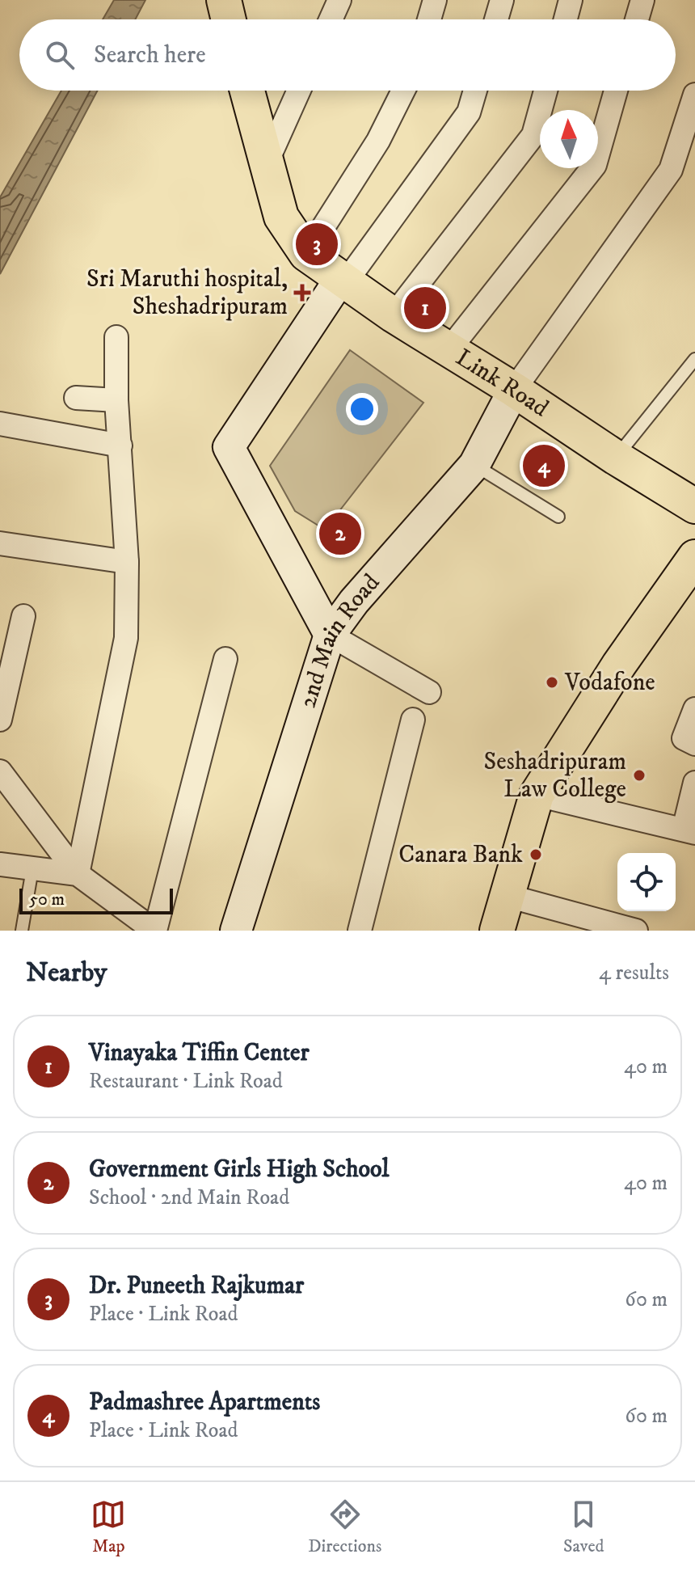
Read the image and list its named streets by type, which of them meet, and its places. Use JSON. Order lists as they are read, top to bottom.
{
  "streets": {
    "main road": ["Link Road"],
    "street": ["2nd Main Road"]
  },
  "crossings": [
    ["Link Road", "2nd Main Road"]
  ],
  "places": {
    "health": ["Sri Maruthi hospital, Sheshadripuram"],
    "other": ["Vodafone", "Seshadripuram Law College", "Canara Bank"]
  },
  "scale_bar": "50 m",
  "north": "top",
  "page": {
    "search": "Search here",
    "pins": [
      "3",
      "1",
      "4",
      "2"
    ],
    "scale": "50 m",
    "heading": ["Nearby", "4 results"],
    "list": [
      {
        "mark": "1",
        "name": "Vinayaka Tiffin Center",
        "note": "Restaurant · Link Road",
        "value": "40 m"
      },
      {
        "mark": "2",
        "name": "Government Girls High School",
        "note": "School · 2nd Main Road",
        "value": "40 m"
      },
      {
        "mark": "3",
        "name": "Dr. Puneeth Rajkumar",
        "note": "Place · Link Road",
        "value": "60 m"
      },
      {
        "mark": "4",
        "name": "Padmashree Apartments",
        "note": "Place · Link Road",
        "value": "60 m"
      }
    ],
    "nav": ["Map", "Directions", "Saved"]
  }
}
